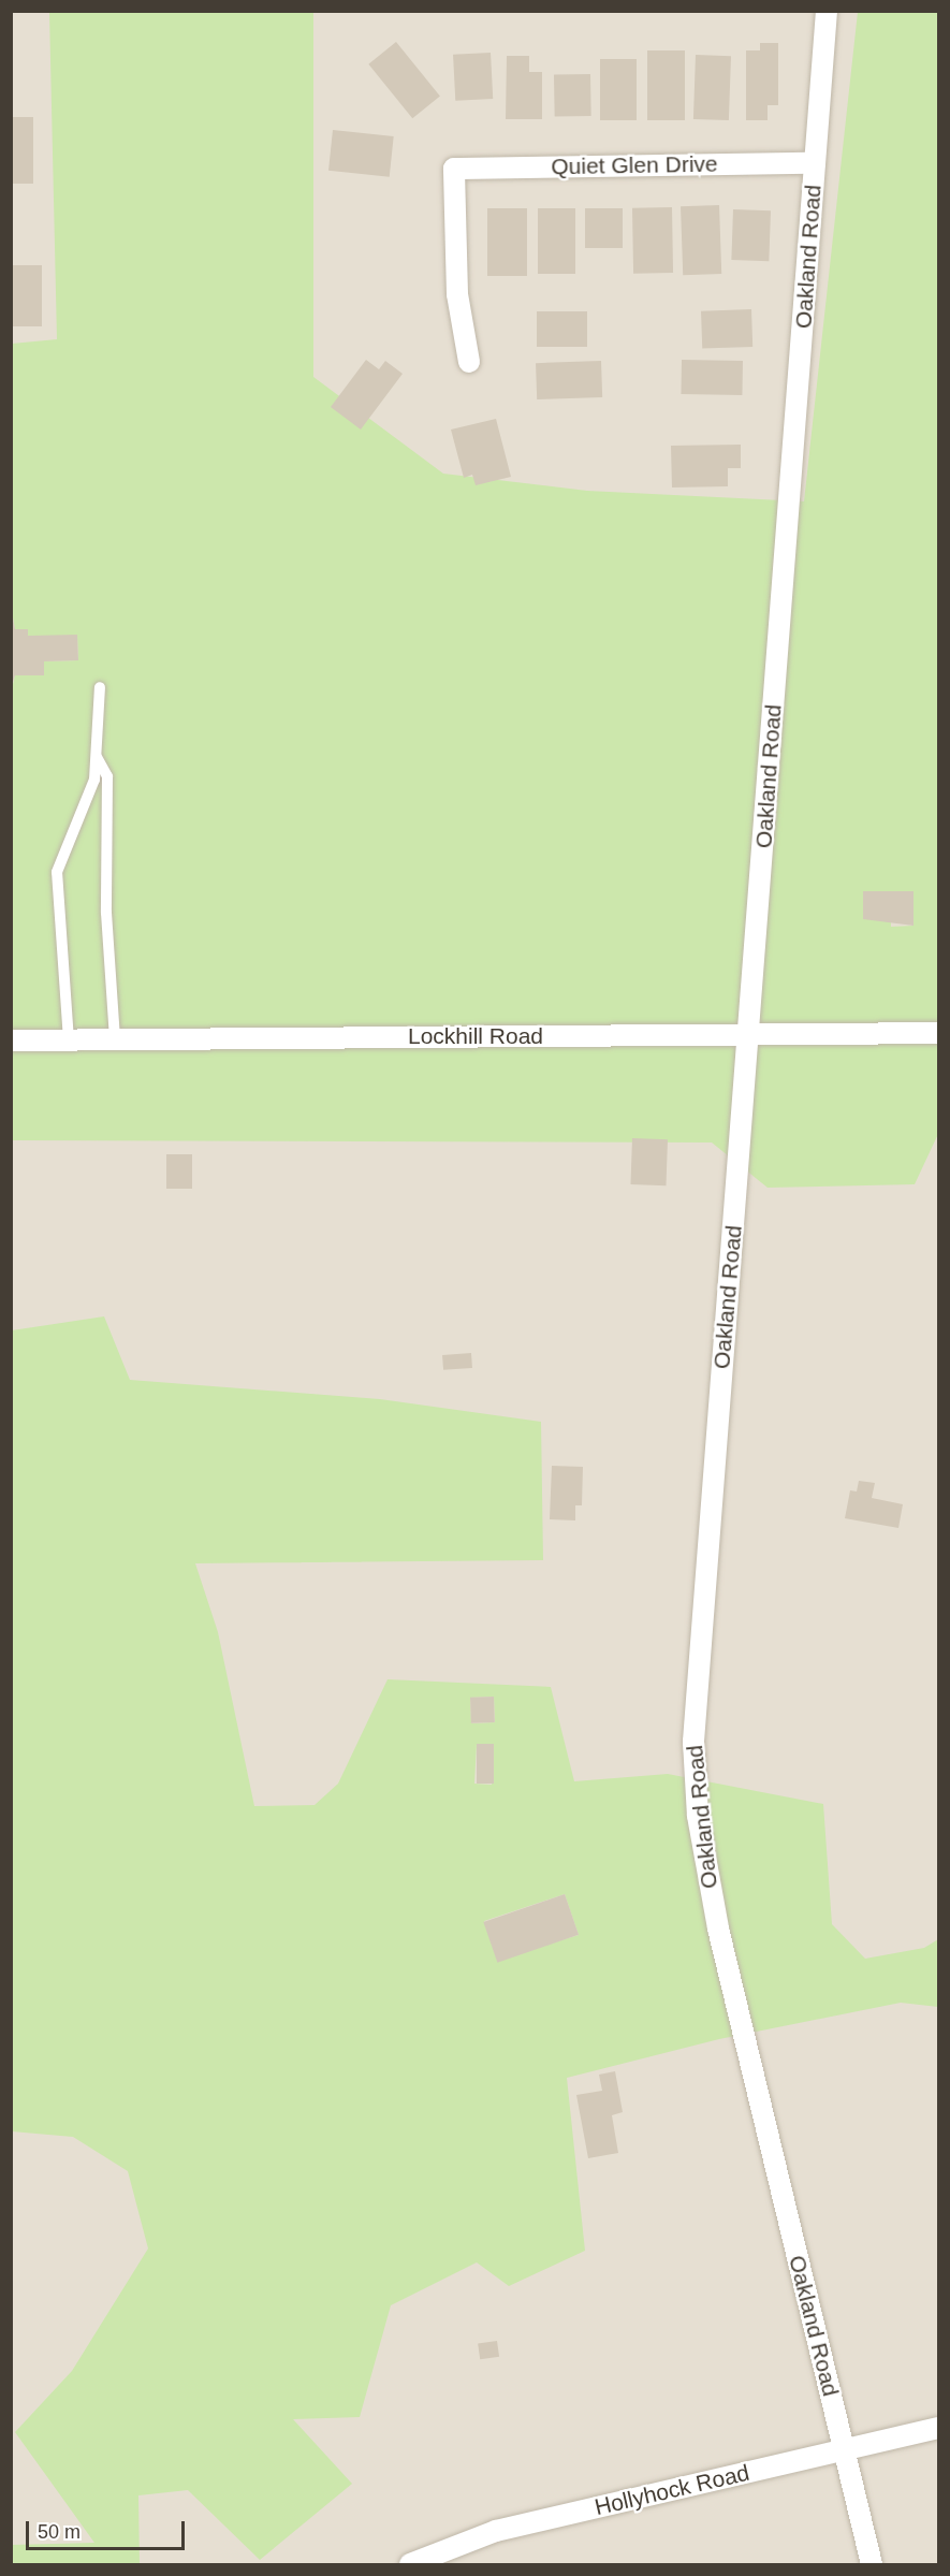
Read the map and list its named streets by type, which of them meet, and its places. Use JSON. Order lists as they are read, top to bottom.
{
  "streets": {
    "street": [
      "Quiet Glen Drive",
      "Oakland Road",
      "Lockhill Road",
      "Hollyhock Road"
    ]
  },
  "crossings": [
    ["Quiet Glen Drive", "Oakland Road"],
    ["Oakland Road", "Lockhill Road"],
    ["Oakland Road", "Hollyhock Road"]
  ],
  "scale_bar": "50 m"
}
